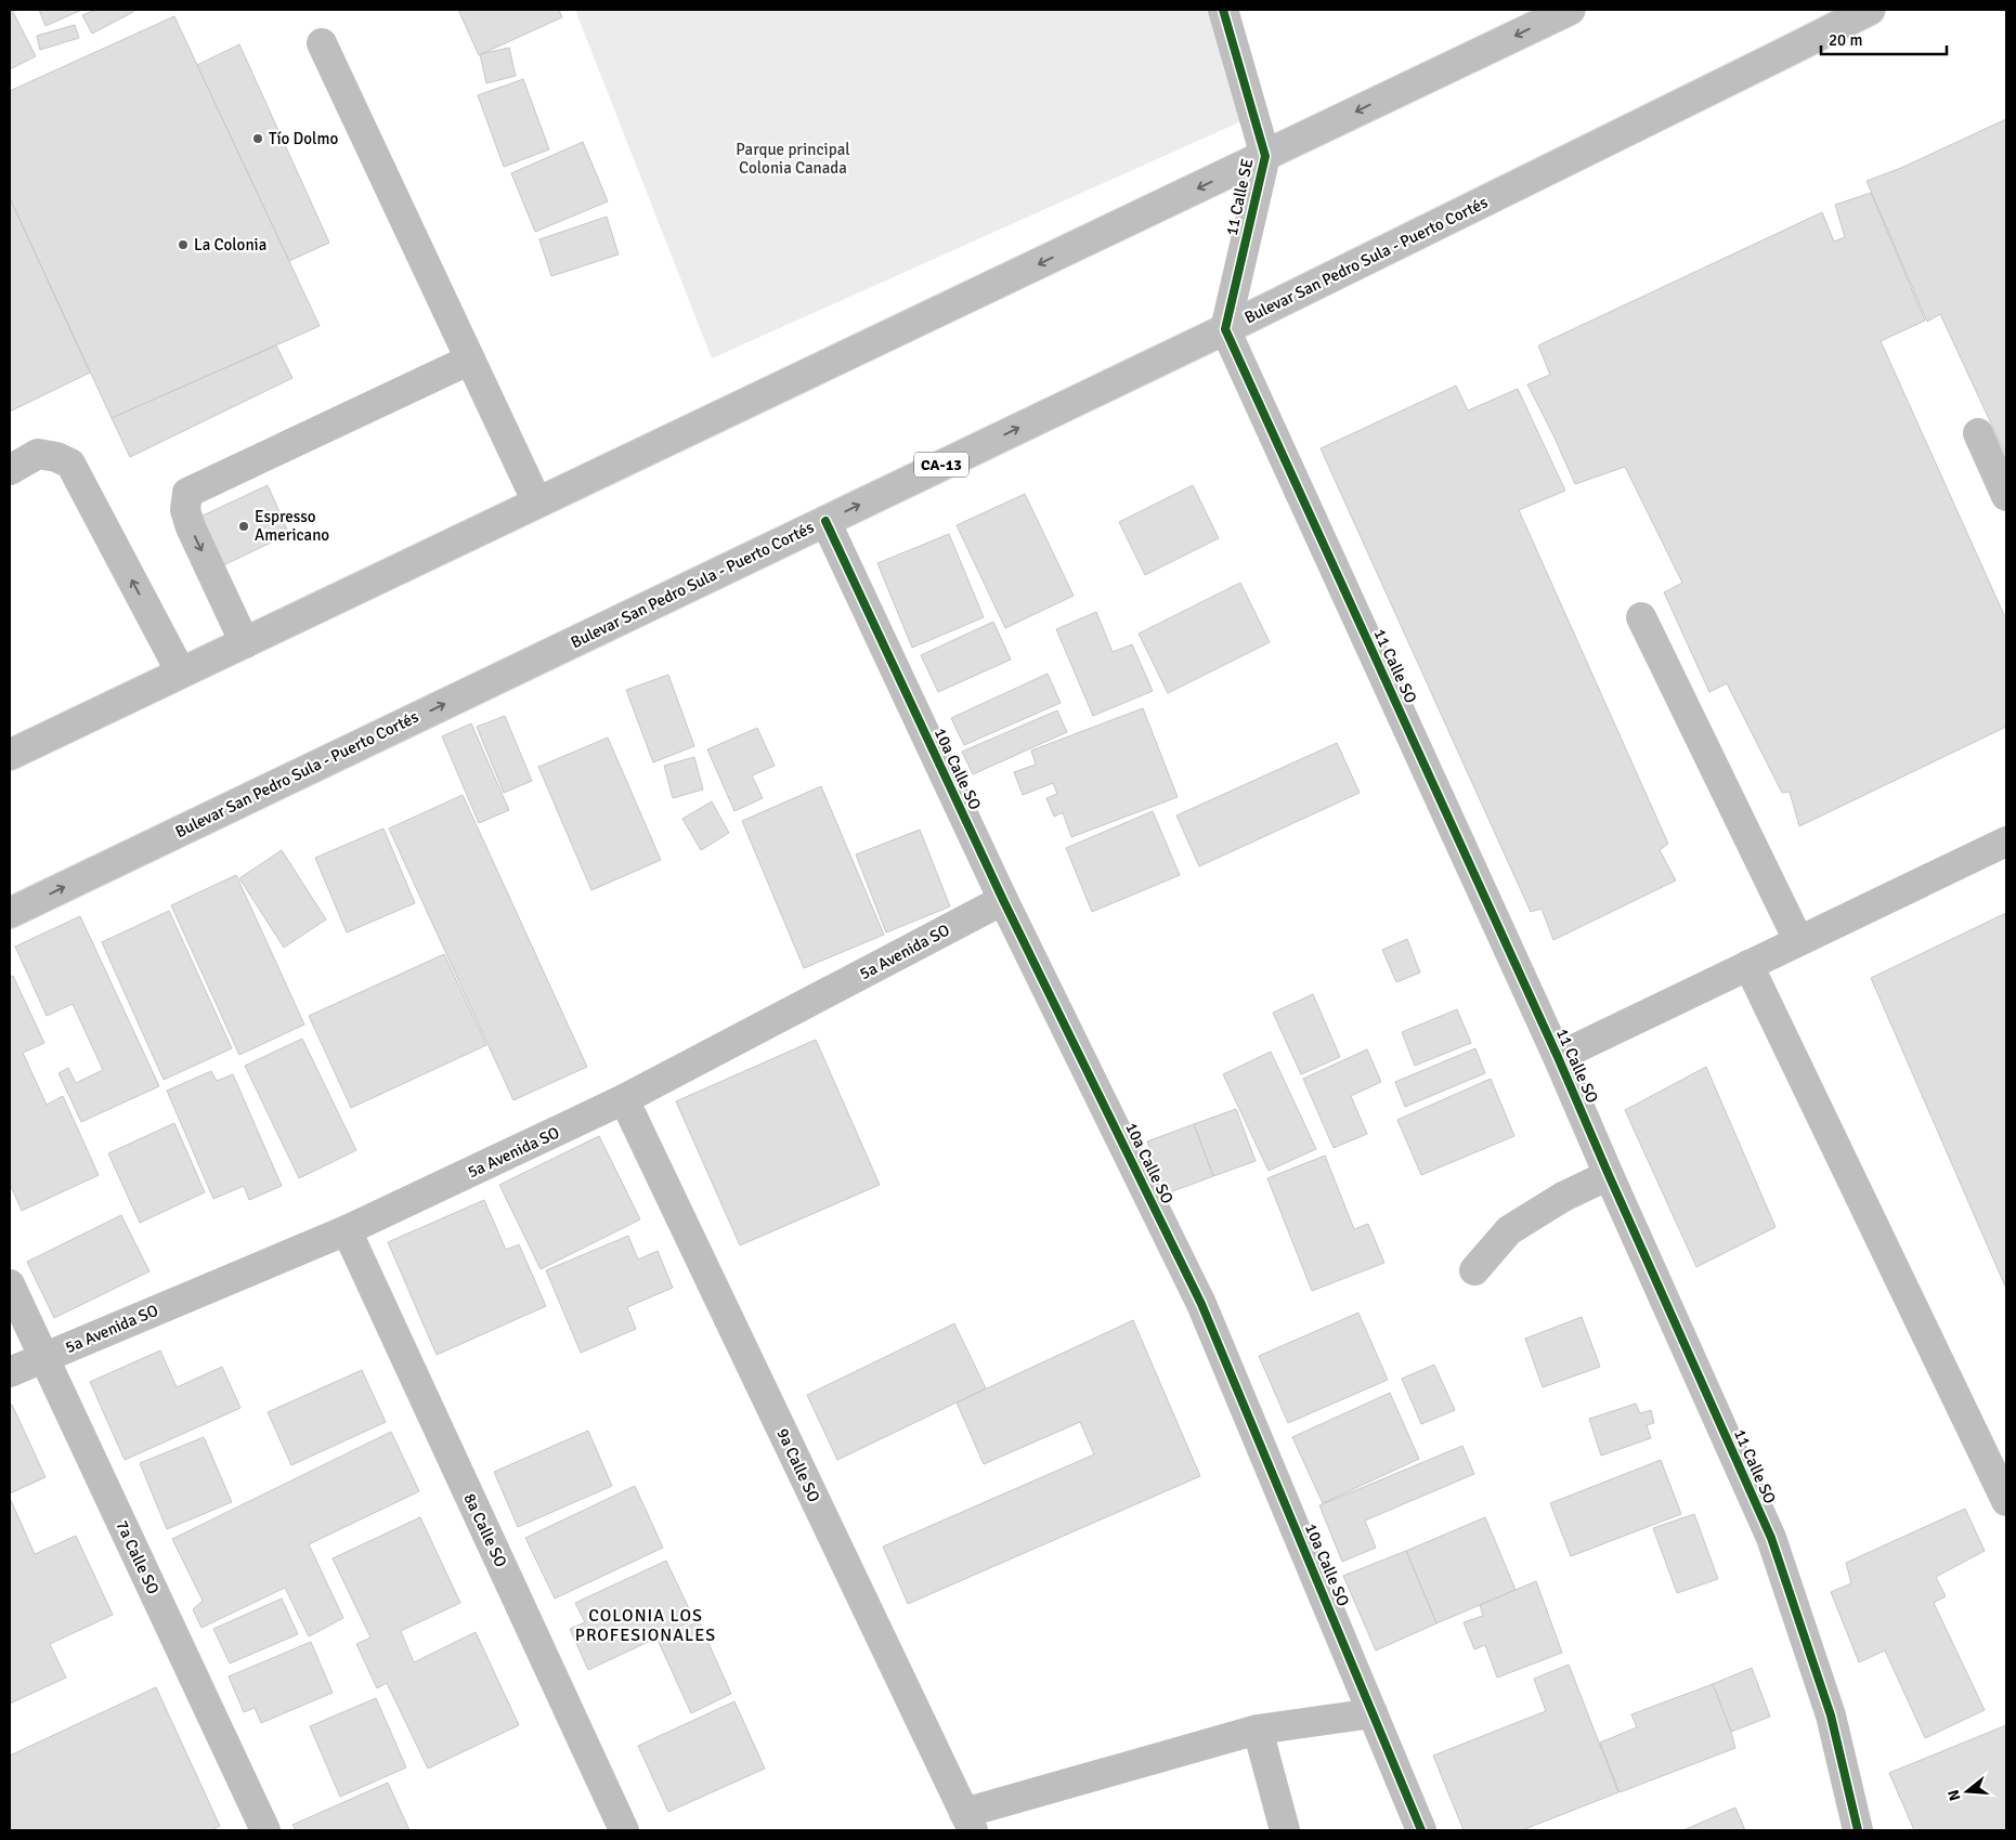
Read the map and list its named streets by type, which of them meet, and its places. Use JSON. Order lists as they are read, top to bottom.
{
  "streets": {
    "main road": [
      "11 Calle SE",
      "Bulevar San Pedro Sula - Puerto Cortés",
      "CA-13",
      "11 Calle SO",
      "10a Calle SO",
      "5a Avenida SO",
      "9a Calle SO",
      "8a Calle SO",
      "7a Calle SO"
    ]
  },
  "crossings": [
    ["11 Calle SE", "Bulevar San Pedro Sula - Puerto Cortés"],
    ["11 Calle SE", "11 Calle SO"],
    ["Bulevar San Pedro Sula - Puerto Cortés", "11 Calle SO"],
    ["Bulevar San Pedro Sula - Puerto Cortés", "10a Calle SO"],
    ["10a Calle SO", "5a Avenida SO"],
    ["5a Avenida SO", "9a Calle SO"],
    ["5a Avenida SO", "8a Calle SO"],
    ["5a Avenida SO", "7a Calle SO"]
  ],
  "districts": ["COLONIA LOS PROFESIONALES"],
  "parks": ["Parque principal Colonia Canada"],
  "places": ["Tío Dolmo", "La Colonia", "Espresso Americano"],
  "scale_bar": "20 m",
  "north": "left"
}
